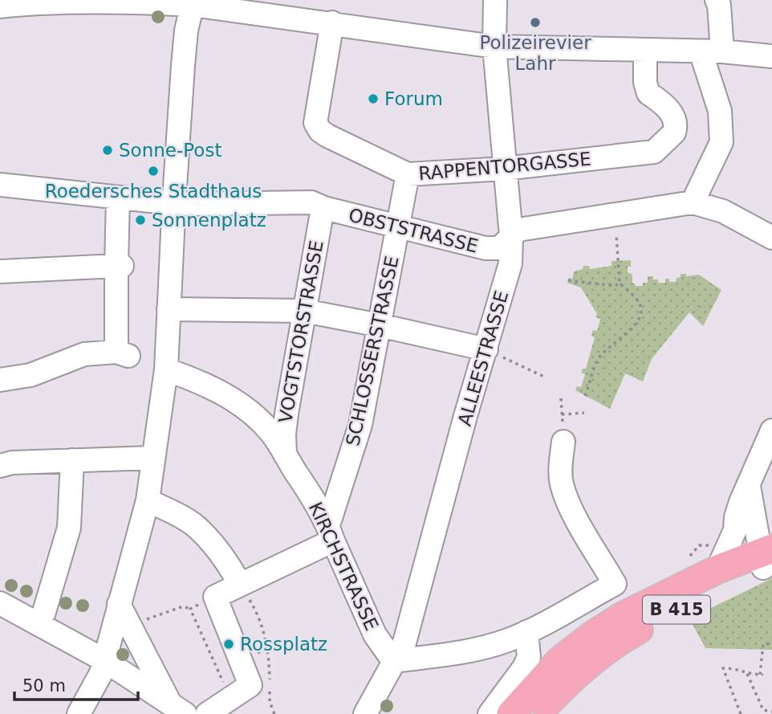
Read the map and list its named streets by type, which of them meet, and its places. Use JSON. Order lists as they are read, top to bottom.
{
  "streets": {
    "main road": ["B 415"],
    "street": [
      "RAPPENTORGASSE",
      "OBSTSTRASSE",
      "VOGTSTORSTRASSE",
      "SCHLOSSERSTRASSE",
      "ALLEESTRASSE",
      "KIRCHSTRASSE"
    ]
  },
  "crossings": [
    ["RAPPENTORGASSE", "SCHLOSSERSTRASSE"],
    ["RAPPENTORGASSE", "ALLEESTRASSE"],
    ["OBSTSTRASSE", "VOGTSTORSTRASSE"],
    ["OBSTSTRASSE", "SCHLOSSERSTRASSE"],
    ["OBSTSTRASSE", "ALLEESTRASSE"],
    ["VOGTSTORSTRASSE", "KIRCHSTRASSE"],
    ["SCHLOSSERSTRASSE", "KIRCHSTRASSE"],
    ["ALLEESTRASSE", "KIRCHSTRASSE"]
  ],
  "places": [
    "Polizeirevier Lahr",
    "Forum",
    "Sonne-Post",
    "Roedersches Stadthaus",
    "Sonnenplatz",
    "Rossplatz"
  ],
  "scale_bar": "50 m"
}
